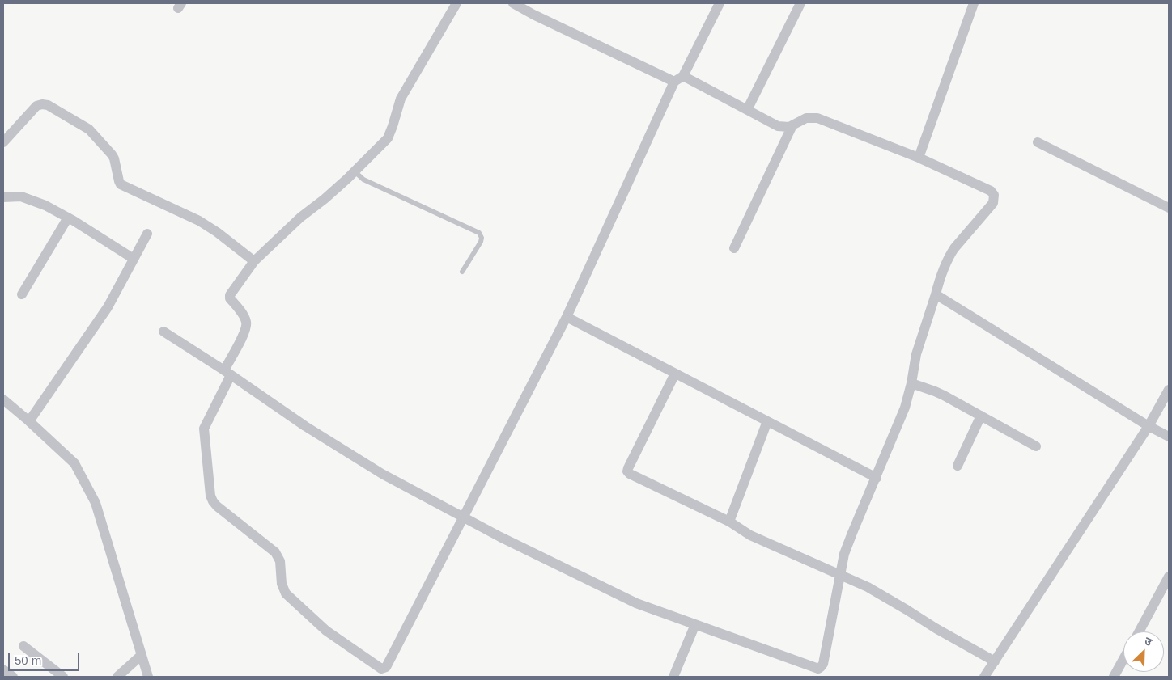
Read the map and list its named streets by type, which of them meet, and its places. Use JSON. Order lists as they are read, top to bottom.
{
  "scale_bar": "50 m",
  "north": "top right"
}
